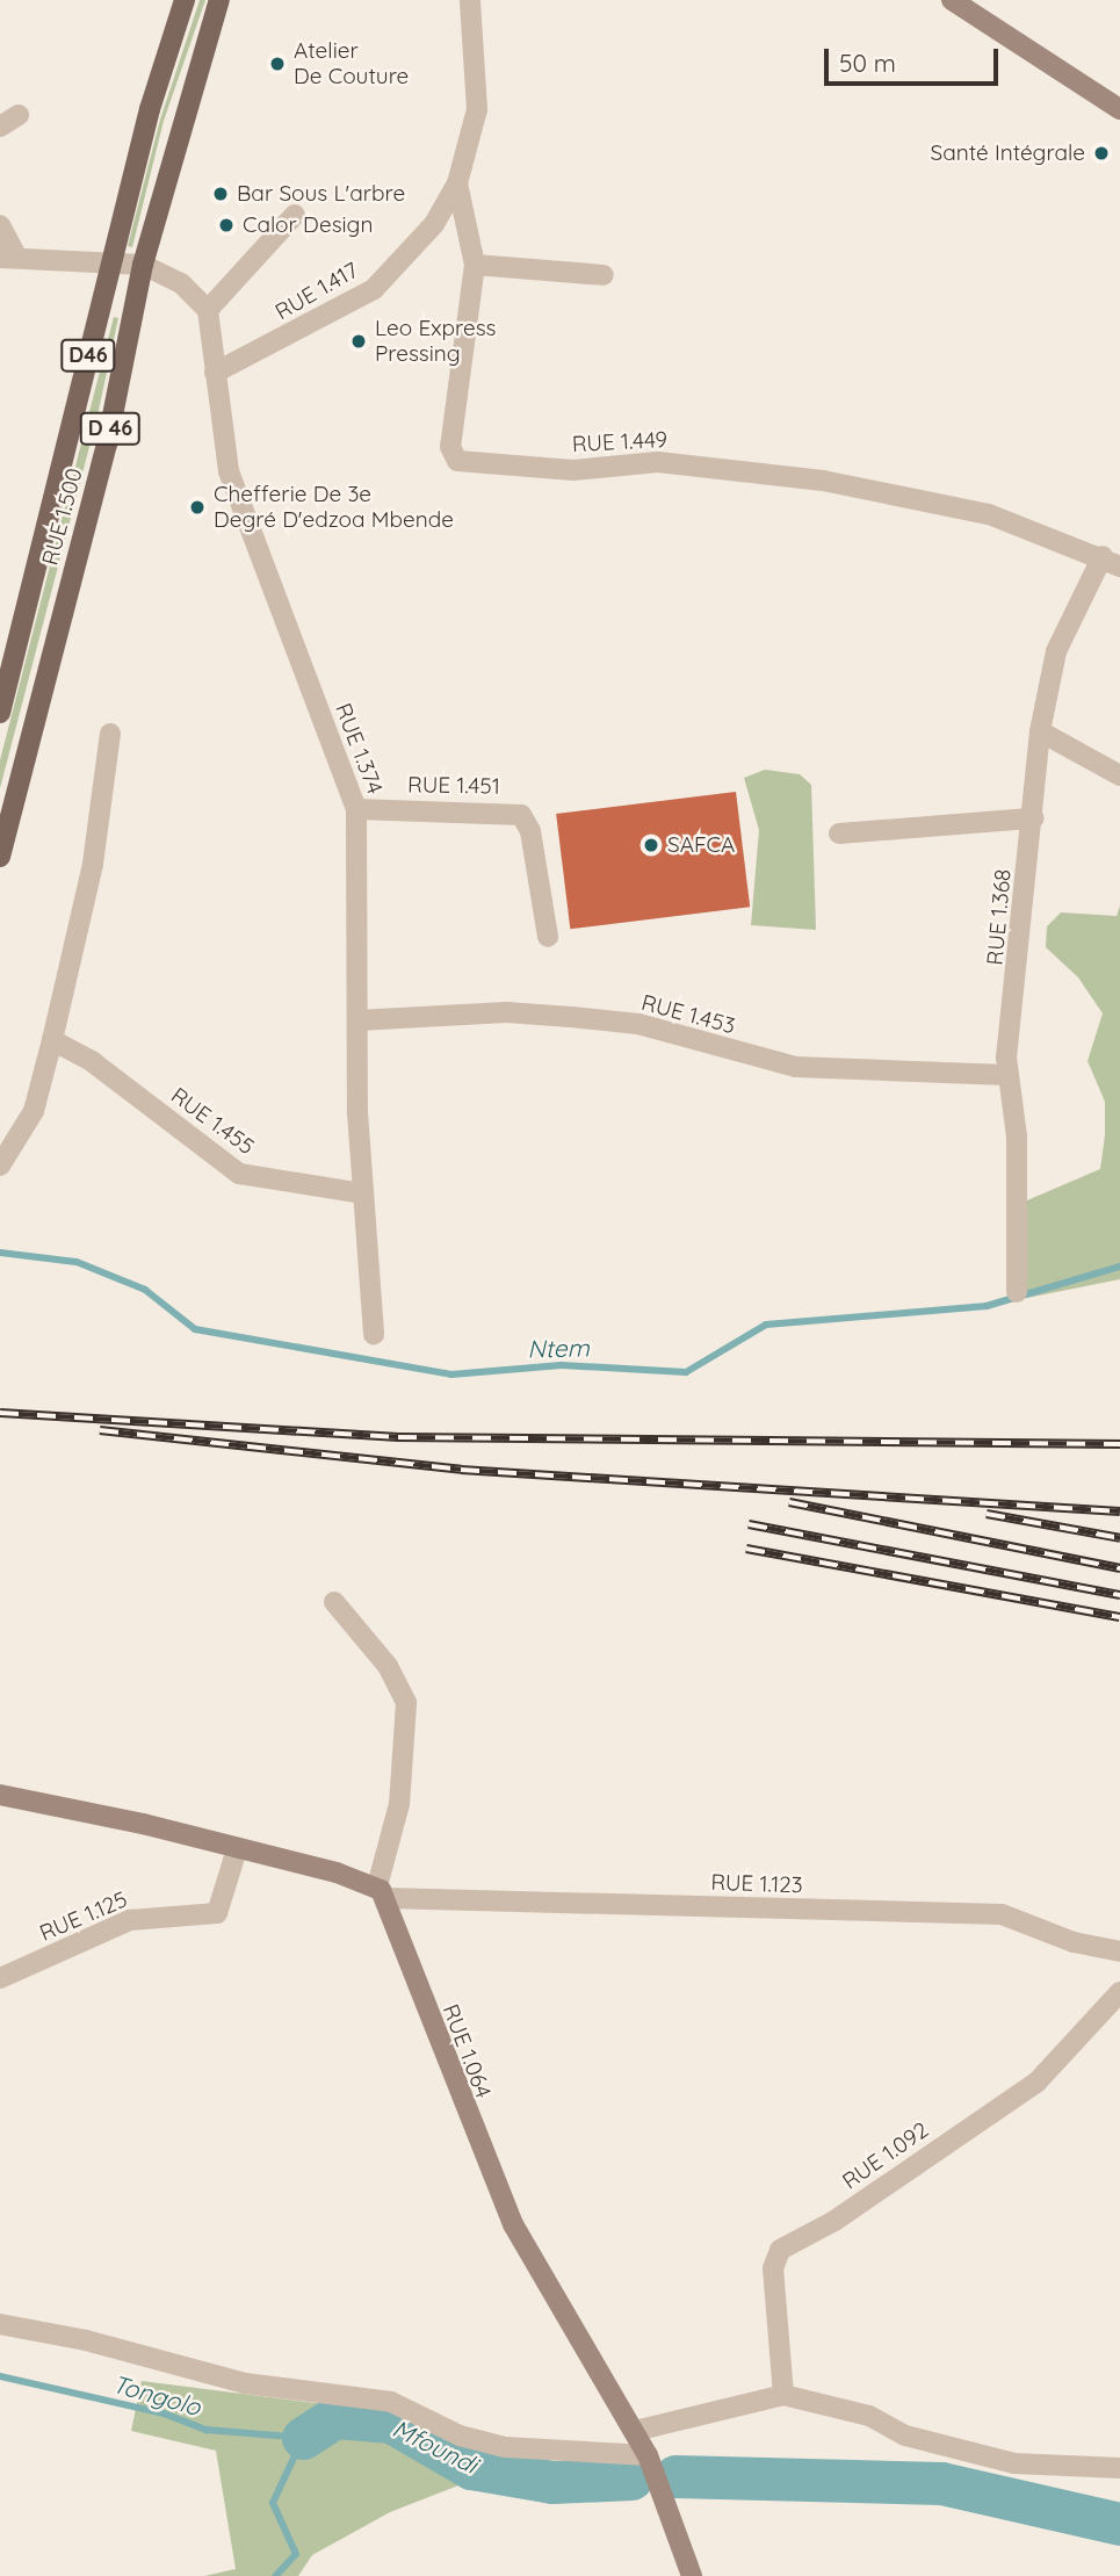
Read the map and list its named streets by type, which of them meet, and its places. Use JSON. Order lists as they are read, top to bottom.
{
  "streets": {
    "main road": [
      "D46",
      "D 46",
      "RUE 1.500",
      "RUE 1.064"
    ],
    "street": [
      "RUE 1.417",
      "RUE 1.449",
      "RUE 1.374",
      "RUE 1.451",
      "RUE 1.368",
      "RUE 1.453",
      "RUE 1.455",
      "RUE 1.123",
      "RUE 1.125",
      "RUE 1.092"
    ]
  },
  "crossings": [
    ["RUE 1.417", "RUE 1.449"],
    ["RUE 1.417", "RUE 1.374"],
    ["RUE 1.449", "RUE 1.368"],
    ["RUE 1.374", "RUE 1.451"],
    ["RUE 1.374", "RUE 1.453"],
    ["RUE 1.374", "RUE 1.455"],
    ["RUE 1.368", "RUE 1.453"],
    ["RUE 1.123", "RUE 1.064"]
  ],
  "water": ["Ntem", "Tongolo", "Mfoundi"],
  "places": [
    "Atelier De Couture",
    "Santé Intégrale",
    "Bar Sous L'arbre",
    "Calor Design",
    "Leo Express Pressing",
    "Chefferie De 3e Degré D'edzoa Mbende",
    "SAFCA"
  ],
  "scale_bar": "50 m"
}
